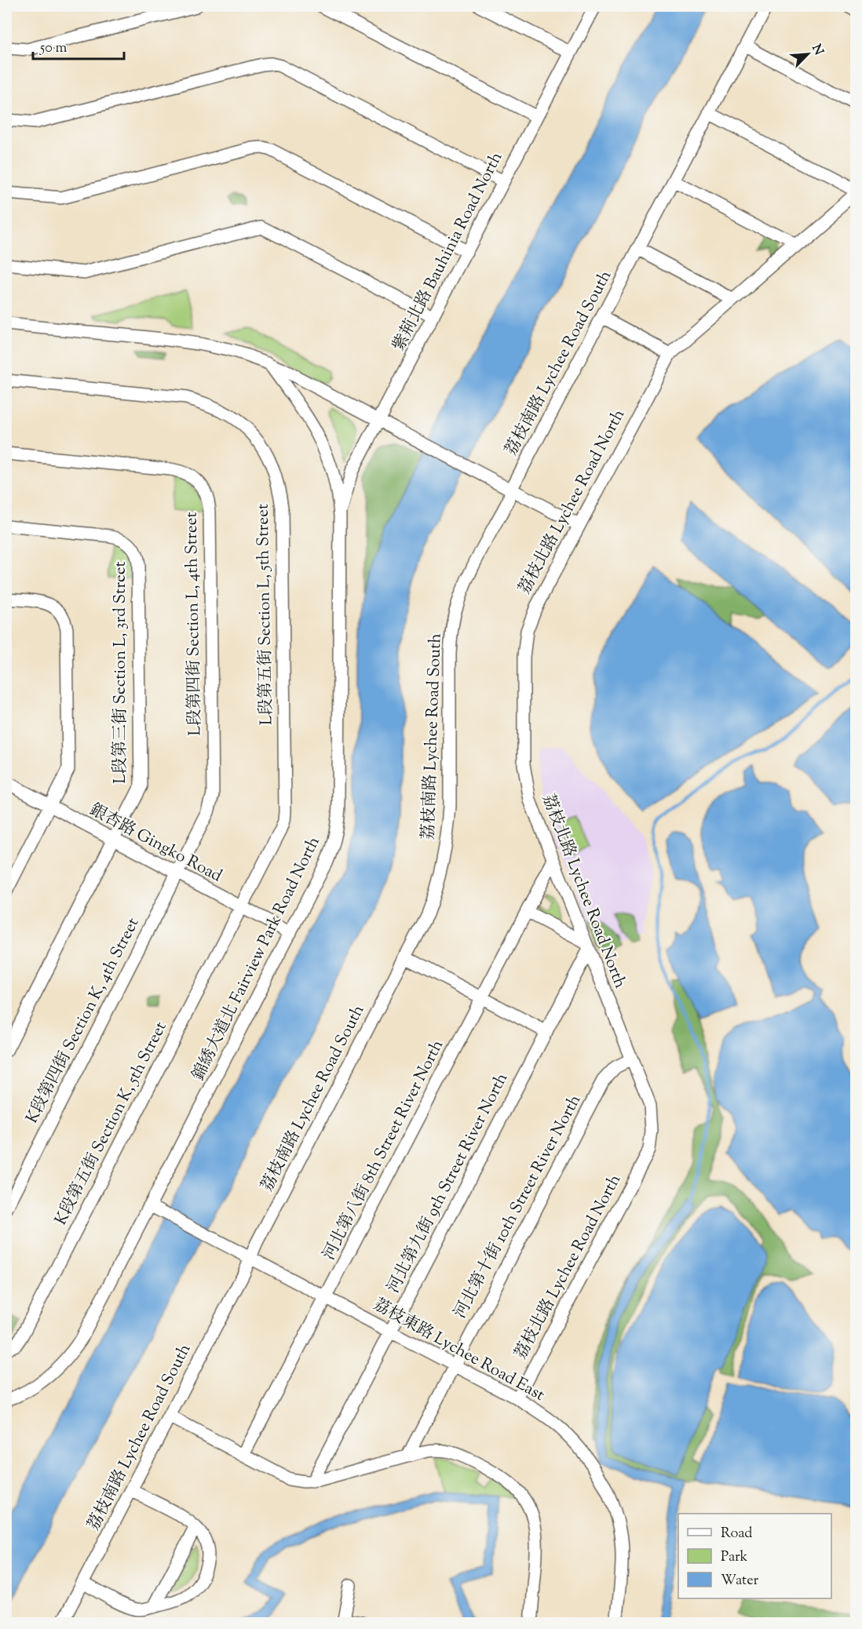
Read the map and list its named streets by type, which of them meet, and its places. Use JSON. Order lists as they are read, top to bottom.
{
  "streets": {
    "street": [
      "紫荊北路 Bauhinia Road North",
      "荔枝南路 Lychee Road South",
      "荔枝北路 Lychee Road North",
      "L段第五街 Section L, 5th Street",
      "L段第四街 Section L, 4th Street",
      "L段第三街 Section L, 3rd Street",
      "銀杏路 Gingko Road",
      "錦綉大道北 Fairview Park Road North",
      "K段第四街 Section K, 4th Street",
      "K段第五街 Section K, 5th Street",
      "河北第八街 8th Street River North",
      "河北第九街 9th Street River North",
      "河北第十街 10th Street River North",
      "荔枝東路 Lychee Road East"
    ]
  },
  "crossings": [
    ["紫荊北路 Bauhinia Road North", "錦綉大道北 Fairview Park Road North"],
    ["荔枝南路 Lychee Road South", "荔枝東路 Lychee Road East"],
    ["荔枝北路 Lychee Road North", "河北第八街 8th Street River North"],
    ["荔枝北路 Lychee Road North", "河北第九街 9th Street River North"],
    ["荔枝北路 Lychee Road North", "河北第十街 10th Street River North"],
    ["荔枝北路 Lychee Road North", "荔枝東路 Lychee Road East"],
    ["L段第五街 Section L, 5th Street", "銀杏路 Gingko Road"],
    ["L段第五街 Section L, 5th Street", "K段第五街 Section K, 5th Street"],
    ["L段第四街 Section L, 4th Street", "銀杏路 Gingko Road"],
    ["L段第四街 Section L, 4th Street", "K段第四街 Section K, 4th Street"],
    ["L段第三街 Section L, 3rd Street", "銀杏路 Gingko Road"],
    ["銀杏路 Gingko Road", "錦綉大道北 Fairview Park Road North"],
    ["銀杏路 Gingko Road", "K段第四街 Section K, 4th Street"],
    ["銀杏路 Gingko Road", "K段第五街 Section K, 5th Street"],
    ["錦綉大道北 Fairview Park Road North", "荔枝東路 Lychee Road East"],
    ["河北第八街 8th Street River North", "荔枝東路 Lychee Road East"],
    ["河北第九街 9th Street River North", "荔枝東路 Lychee Road East"],
    ["河北第十街 10th Street River North", "荔枝東路 Lychee Road East"]
  ],
  "legend": ["Road", "Park", "Water"],
  "scale_bar": "50 m",
  "north": "top right"
}
